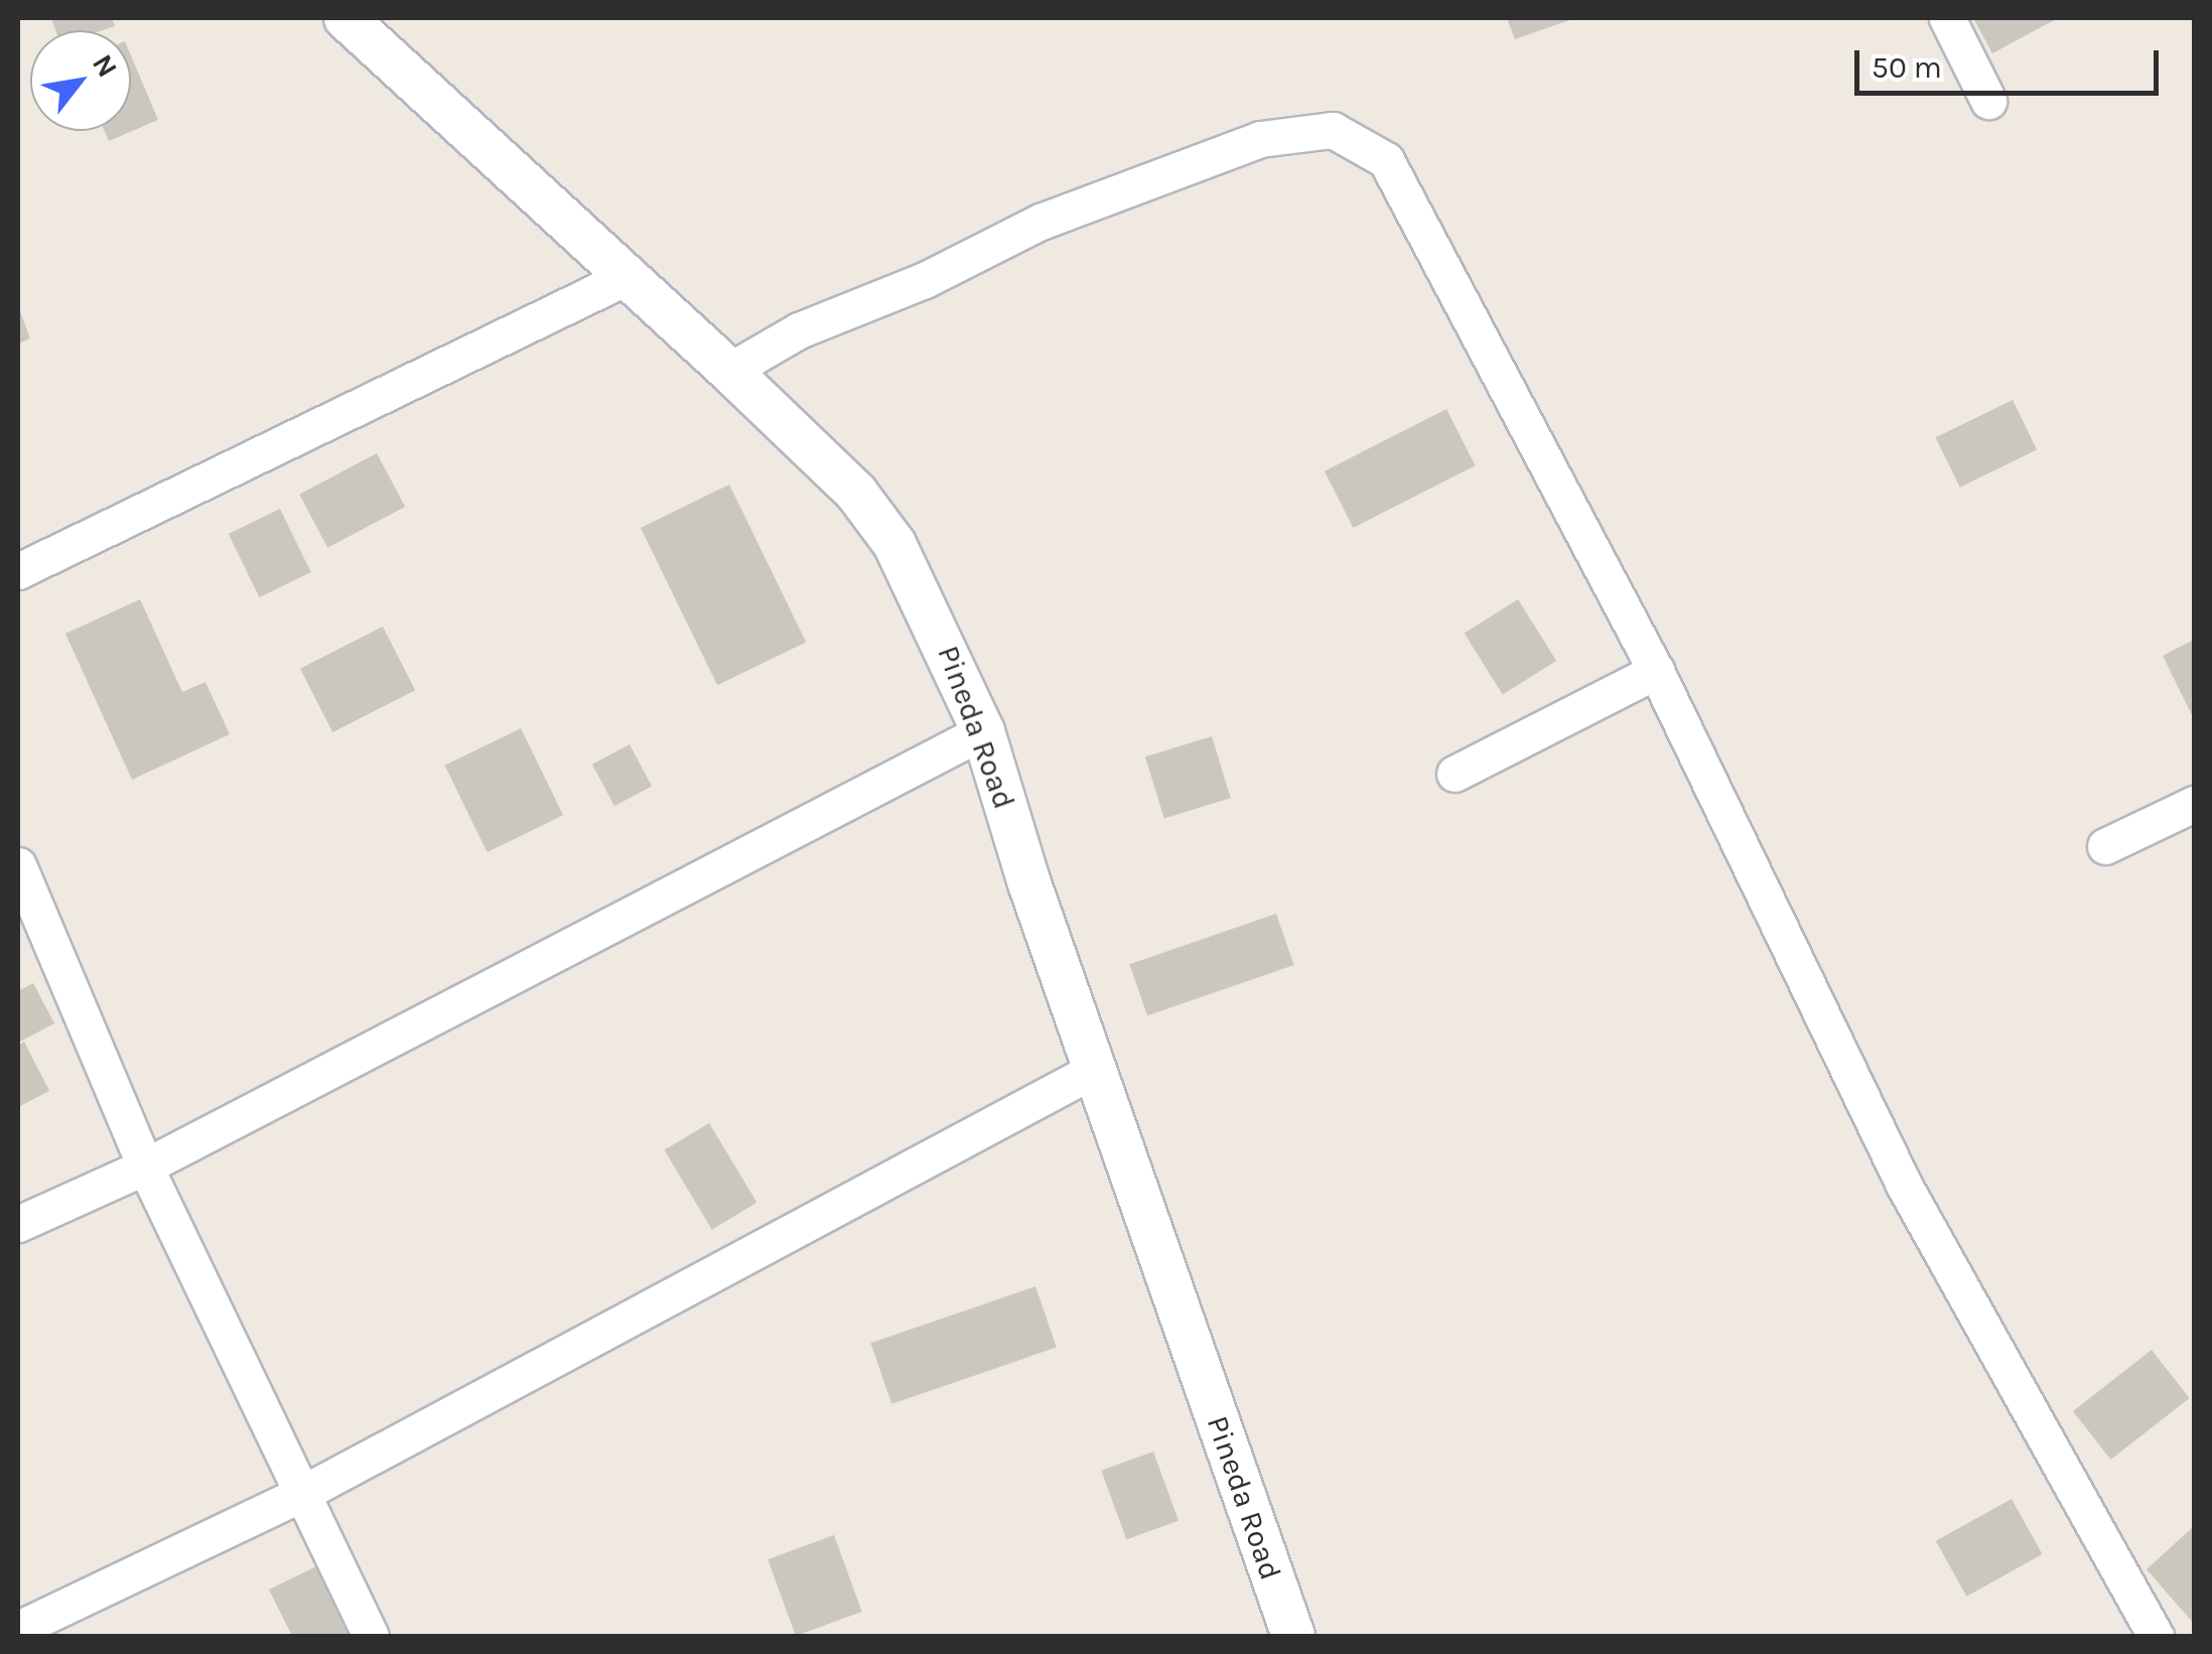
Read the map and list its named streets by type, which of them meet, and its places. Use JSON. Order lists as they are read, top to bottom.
{
  "streets": {
    "street": ["Pineda Road"]
  },
  "scale_bar": "50 m",
  "north": "top right"
}
